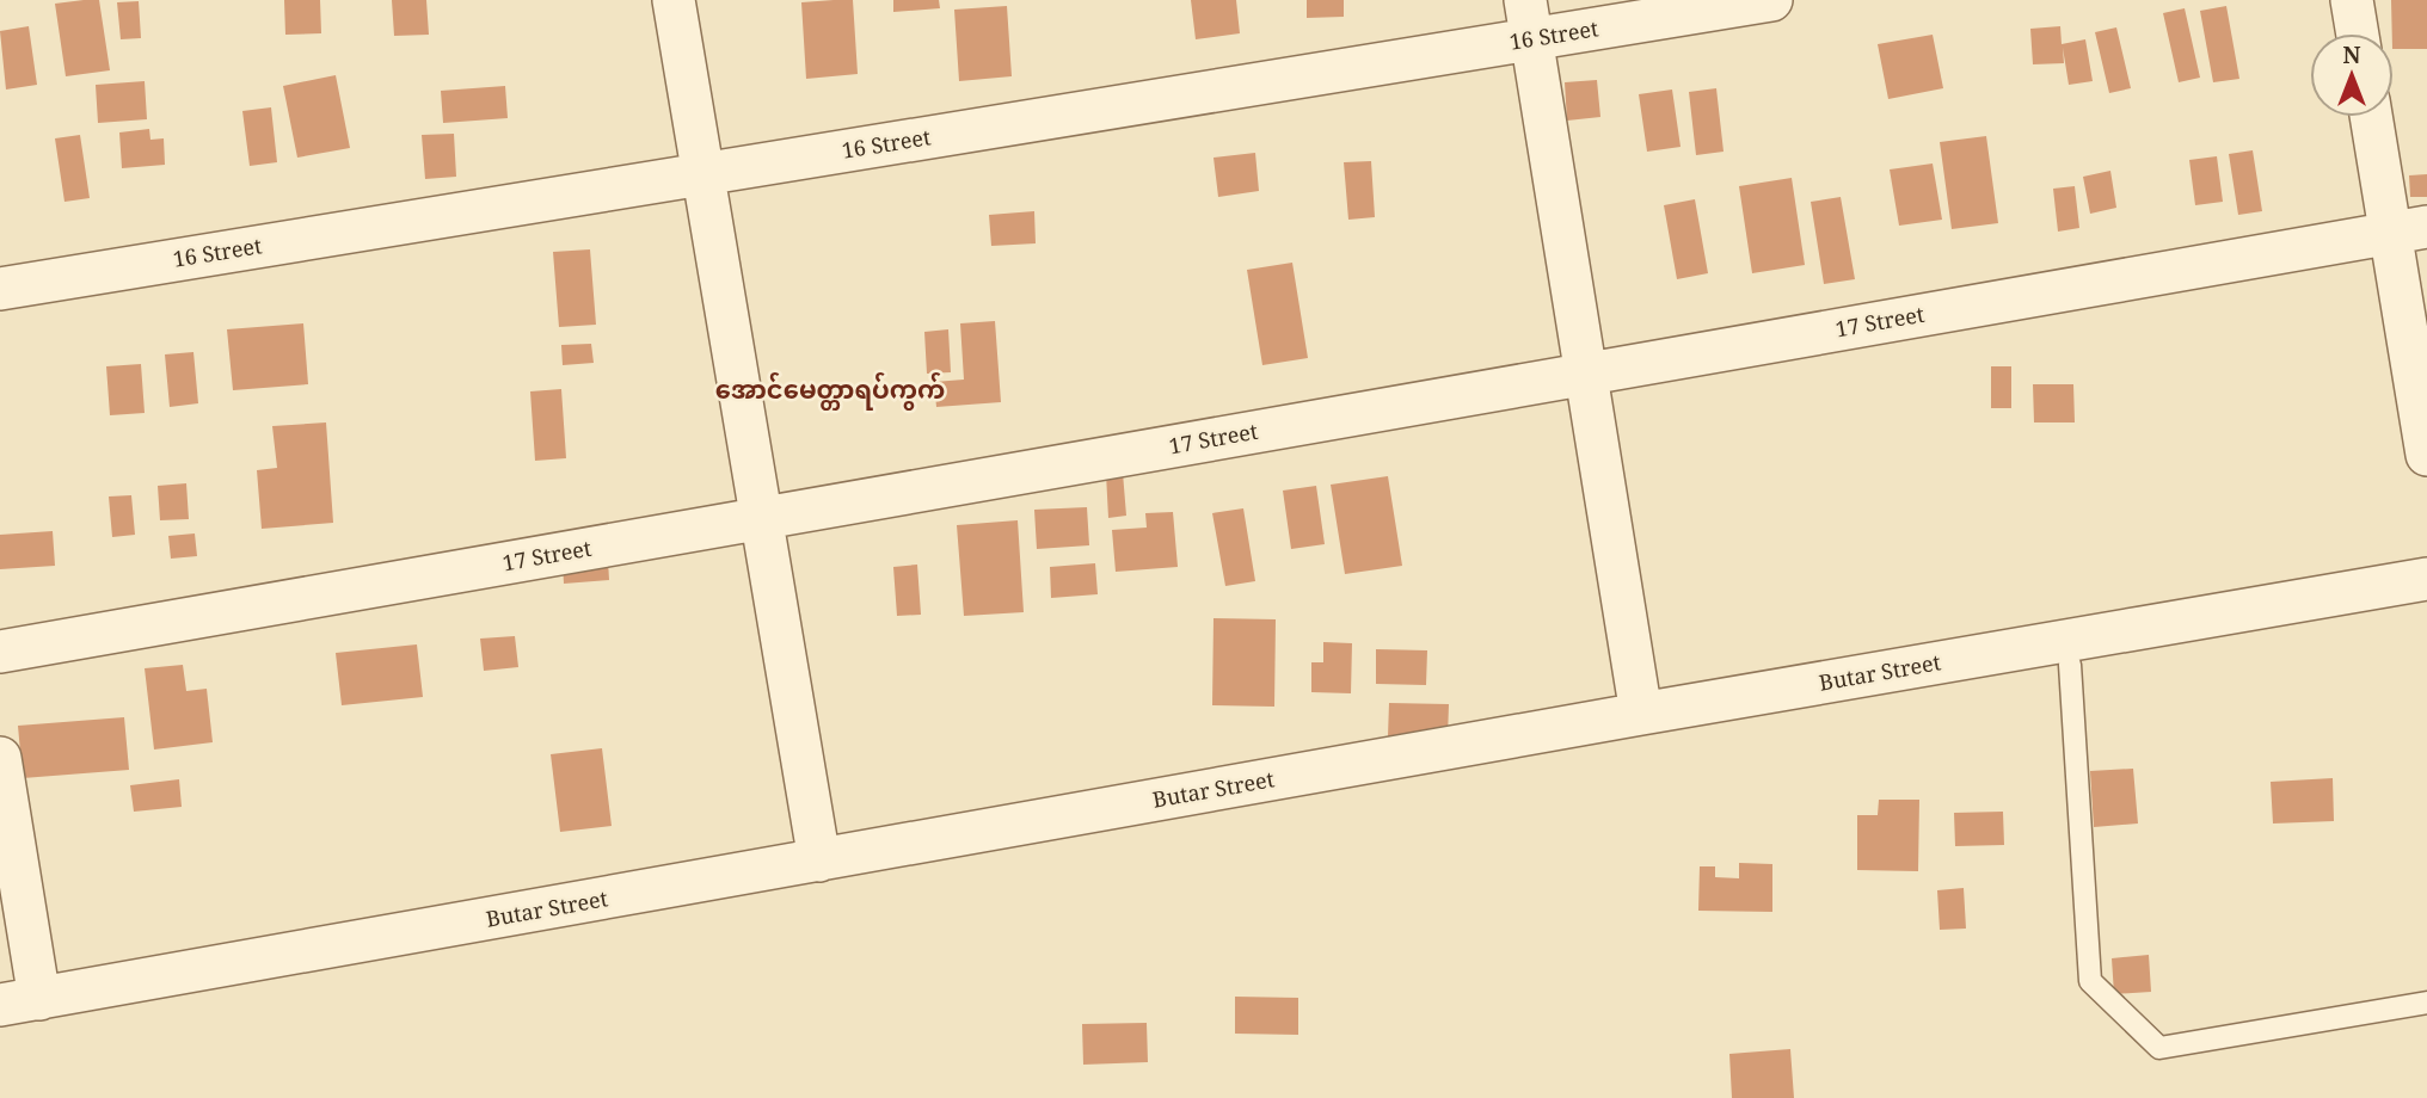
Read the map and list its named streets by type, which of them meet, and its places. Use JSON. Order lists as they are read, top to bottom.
{
  "streets": {
    "street": ["16 Street", "17 Street", "Butar Street"]
  },
  "districts": ["အောင်မေတ္တာရပ်ကွက်"],
  "north": "top"
}
